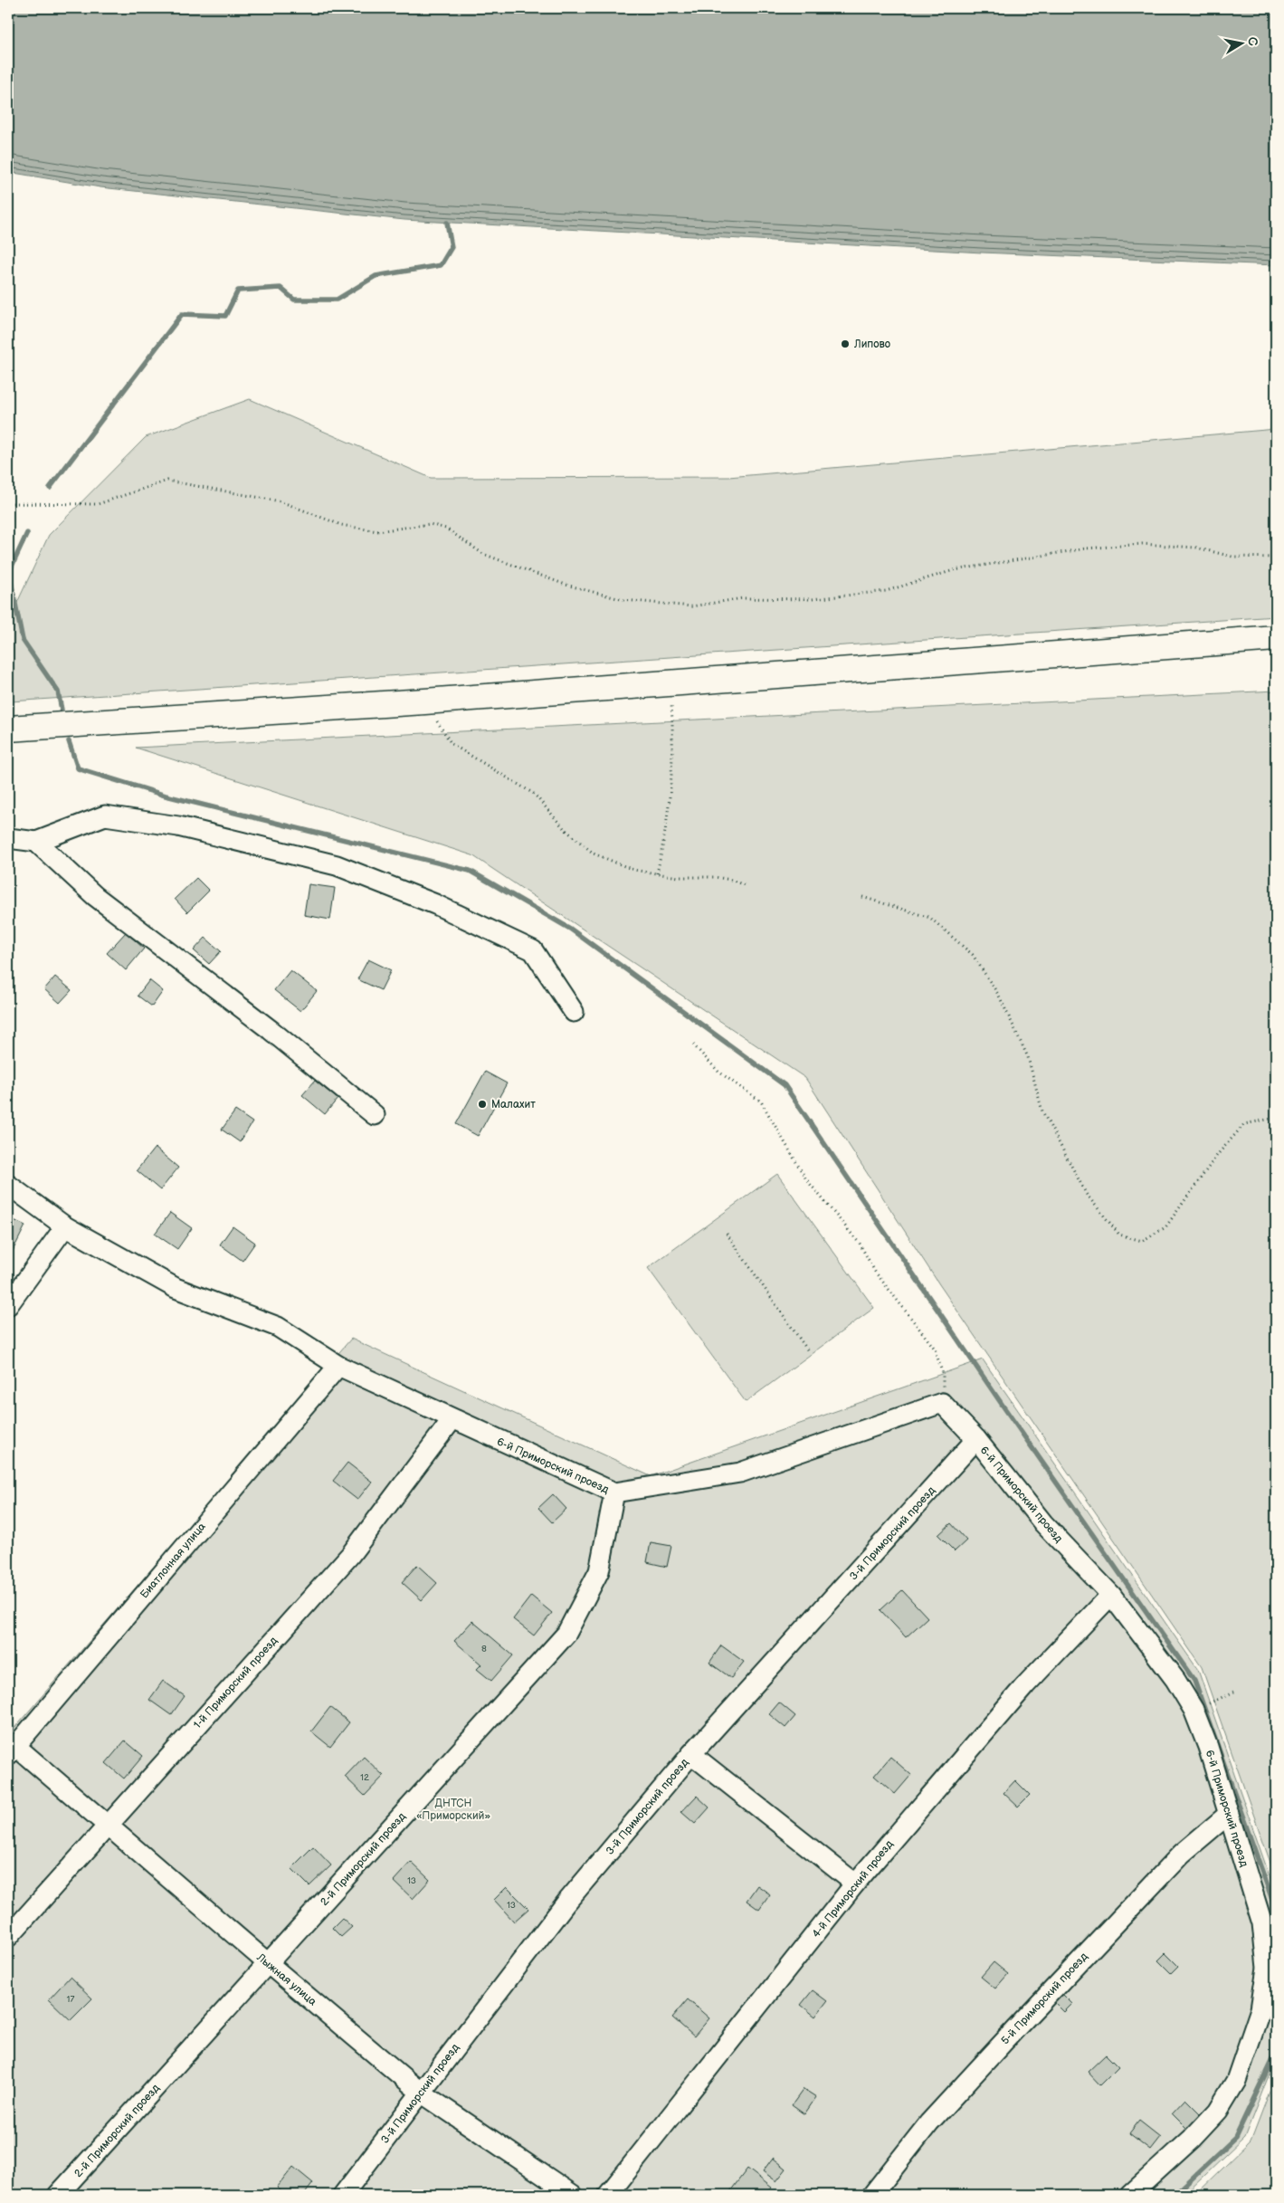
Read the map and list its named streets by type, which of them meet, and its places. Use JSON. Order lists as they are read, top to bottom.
{
  "streets": {
    "street": [
      "6-й Приморский проезд",
      "3-й Приморский проезд",
      "Биатлонная улица",
      "1-й Приморский проезд",
      "2-й Приморский проезд",
      "4-й Приморский проезд",
      "Лыжная улица",
      "5-й Приморский проезд"
    ]
  },
  "crossings": [
    ["6-й Приморский проезд", "3-й Приморский проезд"],
    ["6-й Приморский проезд", "Биатлонная улица"],
    ["6-й Приморский проезд", "1-й Приморский проезд"],
    ["6-й Приморский проезд", "2-й Приморский проезд"],
    ["6-й Приморский проезд", "4-й Приморский проезд"],
    ["6-й Приморский проезд", "5-й Приморский проезд"],
    ["3-й Приморский проезд", "Лыжная улица"],
    ["Биатлонная улица", "Лыжная улица"],
    ["1-й Приморский проезд", "Лыжная улица"],
    ["2-й Приморский проезд", "Лыжная улица"]
  ],
  "parks": ["ДНТСН «Приморский»"],
  "places": ["Липово", "Малахит"],
  "house_numbers": [
    "8",
    "12",
    "13",
    "13",
    "17"
  ],
  "north": "right"
}
